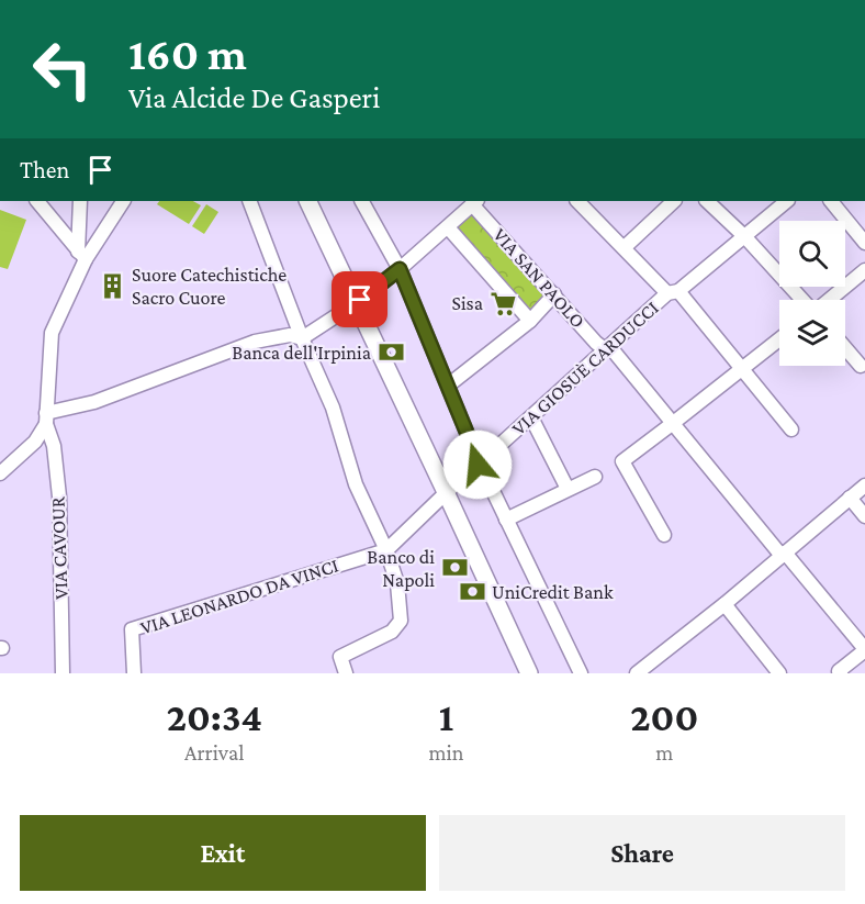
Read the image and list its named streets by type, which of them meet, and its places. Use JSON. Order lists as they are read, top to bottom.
{
  "streets": {
    "street": [
      "VIA SAN PAOLO",
      "VIA GIOSUÈ CARDUCCI",
      "VIA CAVOUR",
      "VIA LEONARDO DA VINCI"
    ]
  },
  "crossings": [
    ["VIA SAN PAOLO", "VIA GIOSUÈ CARDUCCI"],
    ["VIA GIOSUÈ CARDUCCI", "VIA LEONARDO DA VINCI"]
  ],
  "places": {
    "building": ["Suore Catechistiche Sacro Cuore"],
    "supermarket": ["Sisa"],
    "bank": ["Banca dell'Irpinia", "Banco di Napoli", "UniCredit Bank"]
  },
  "page": {
    "turn": ["160 m", "Via Alcide De Gasperi"],
    "then": "Then",
    "eta": [
      "20:34",
      "Arrival",
      "1",
      "min",
      "200",
      "m"
    ],
    "buttons": ["Exit", "Share"]
  }
}
